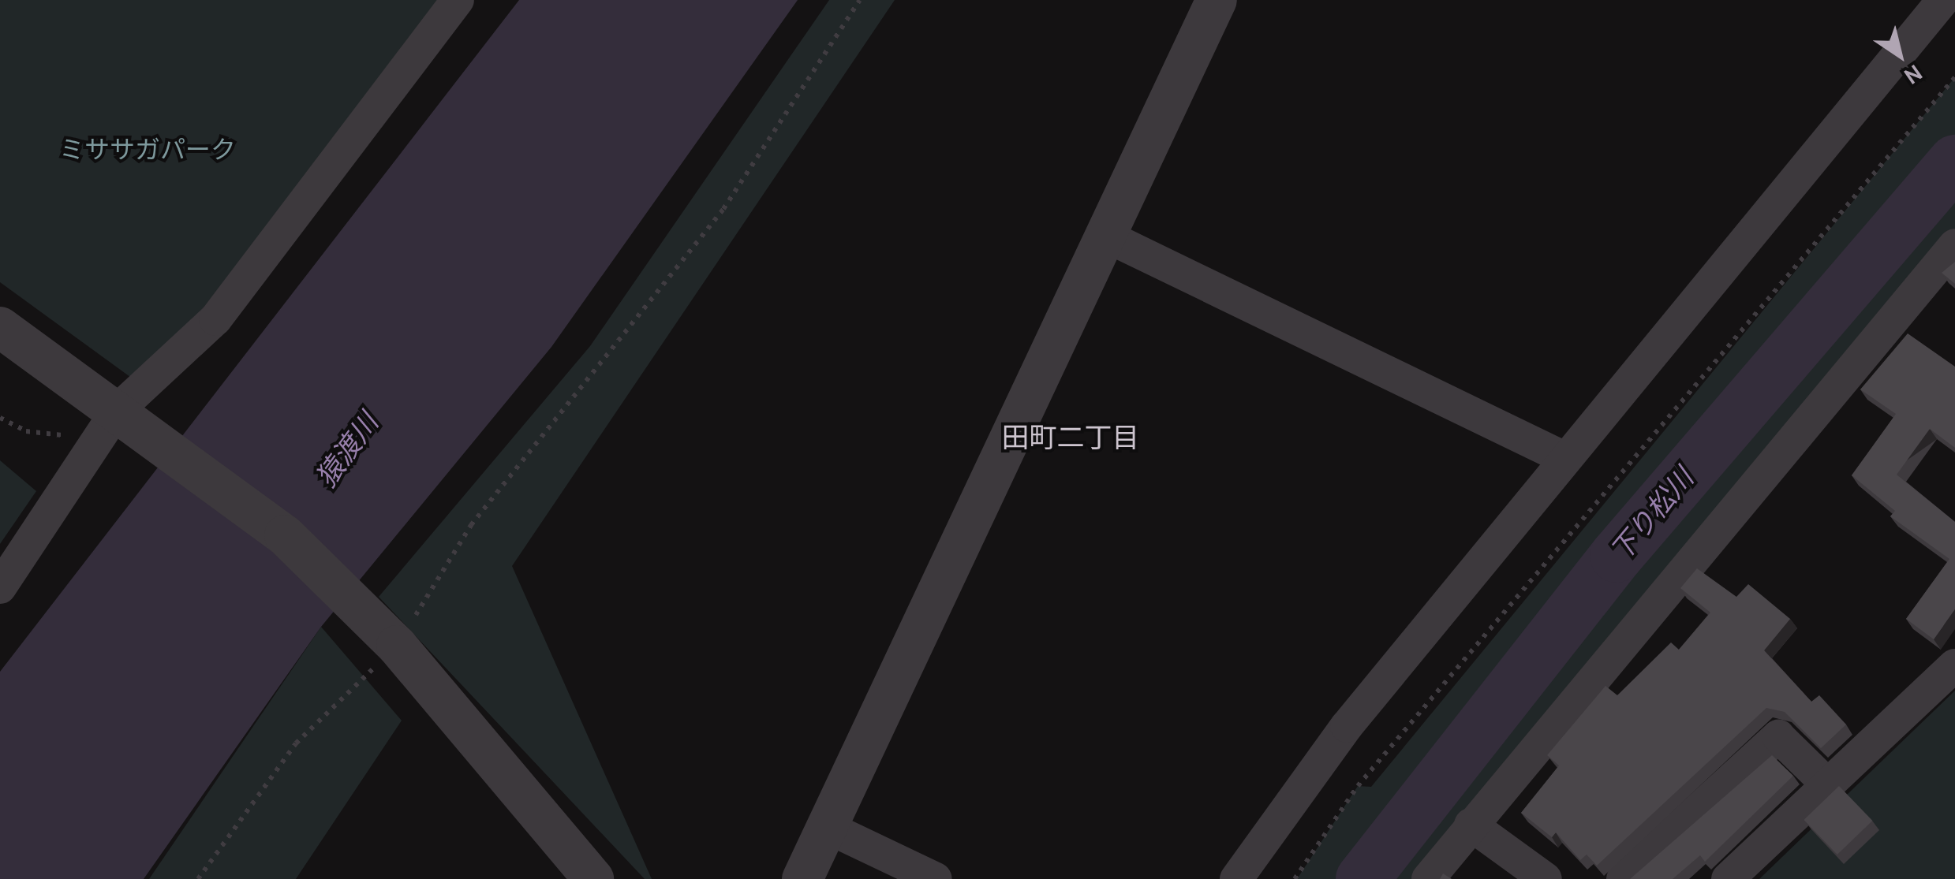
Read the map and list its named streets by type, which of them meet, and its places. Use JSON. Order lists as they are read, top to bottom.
{
  "districts": ["田町二丁目"],
  "water": ["猿渡川", "下り松川"],
  "parks": ["ミササガパーク"],
  "north": "bottom right"
}
